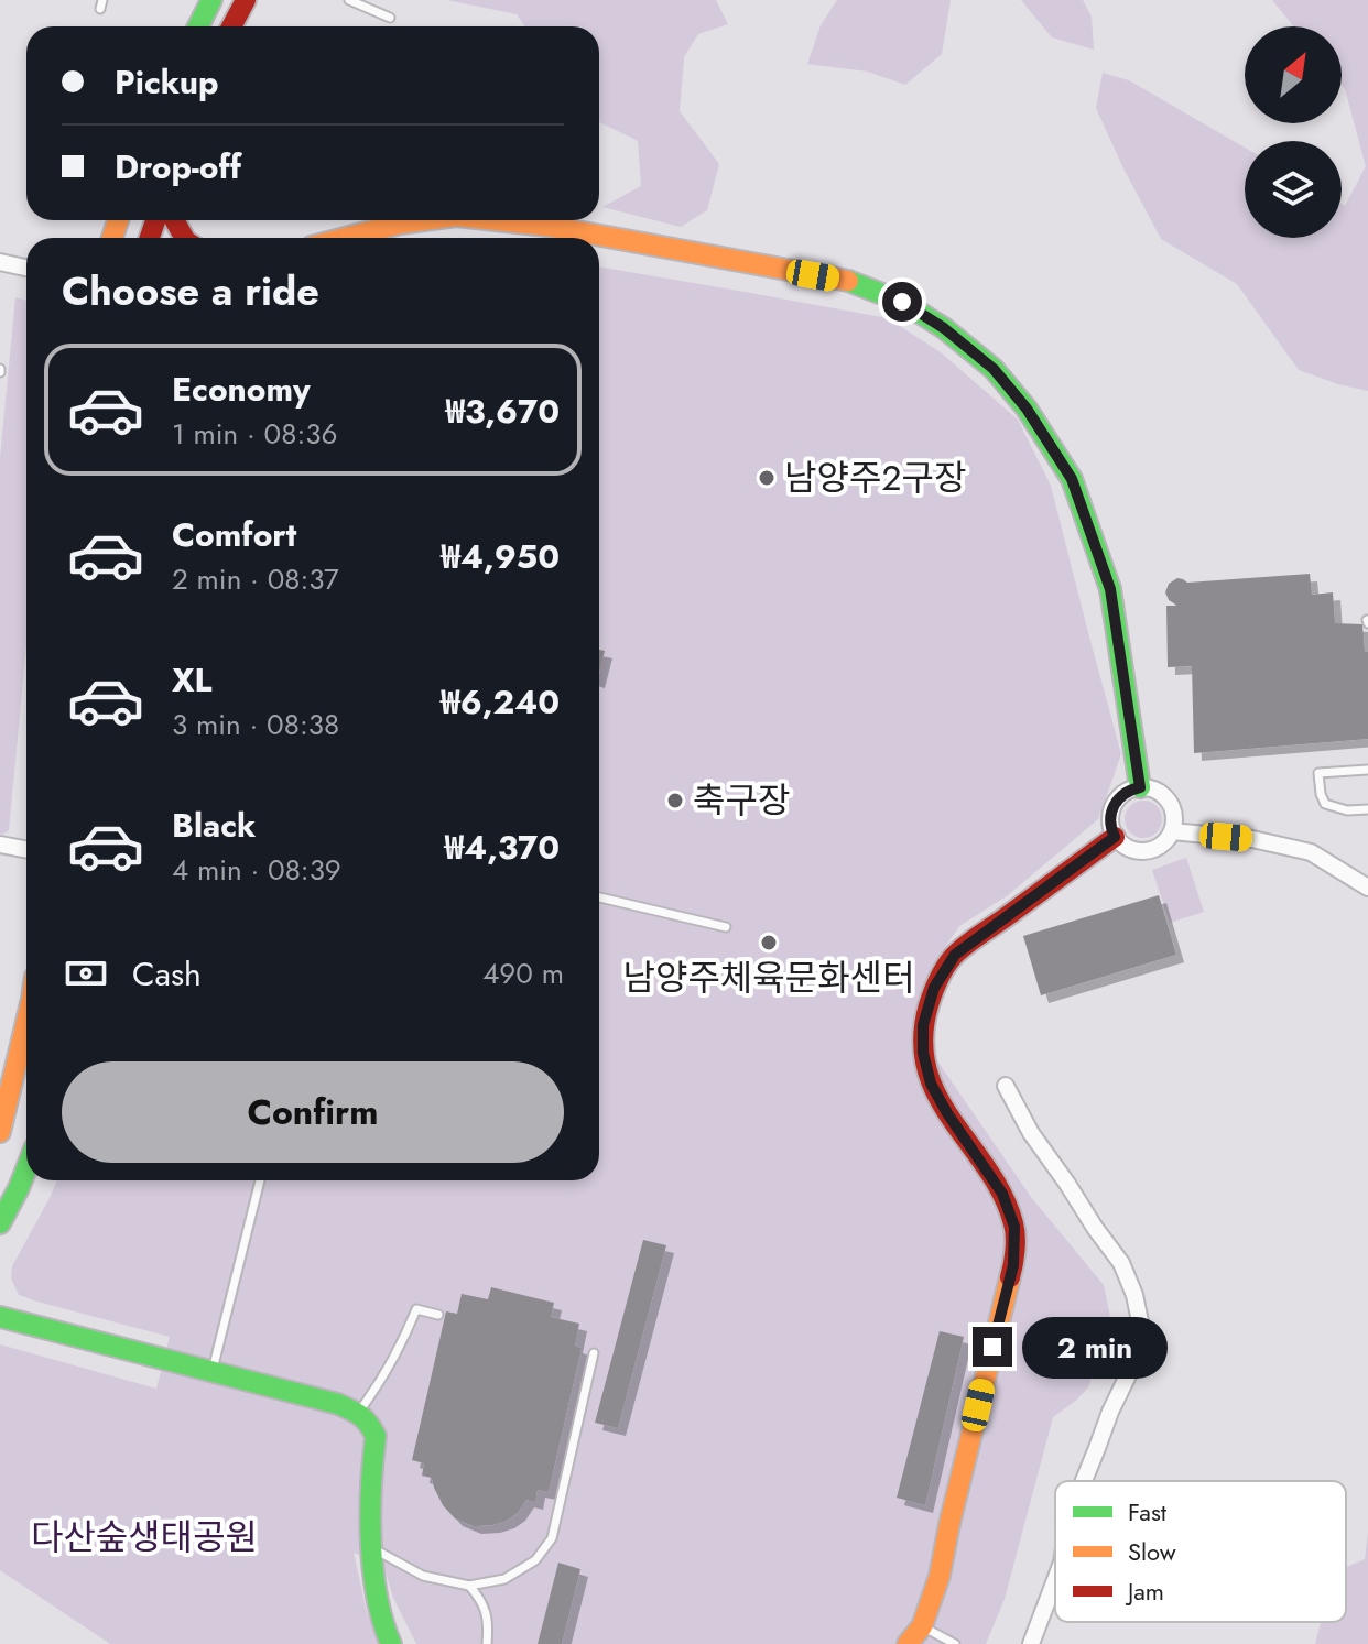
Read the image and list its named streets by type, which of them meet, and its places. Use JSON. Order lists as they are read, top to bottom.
{
  "parks": ["다산숲생태공원"],
  "places": ["남양주2구장", "축구장", "남양주체육문화센터"],
  "legend": ["Fast", "Slow", "Jam"],
  "north": "top right",
  "page": {
    "banner": ["Pickup", "Drop-off"],
    "heading": "Choose a ride",
    "list": [
      {
        "name": "Economy",
        "note": "1 min · 08:36",
        "value": "₩3,670"
      },
      {
        "name": "Comfort",
        "note": "2 min · 08:37",
        "value": "₩4,950"
      },
      {
        "name": "XL",
        "note": "3 min · 08:38",
        "value": "₩6,240"
      },
      {
        "name": "Black",
        "note": "4 min · 08:39",
        "value": "₩4,370"
      }
    ],
    "pay": ["Cash", "490 m"],
    "buttons": "Confirm",
    "bubble": "2 min"
  }
}
